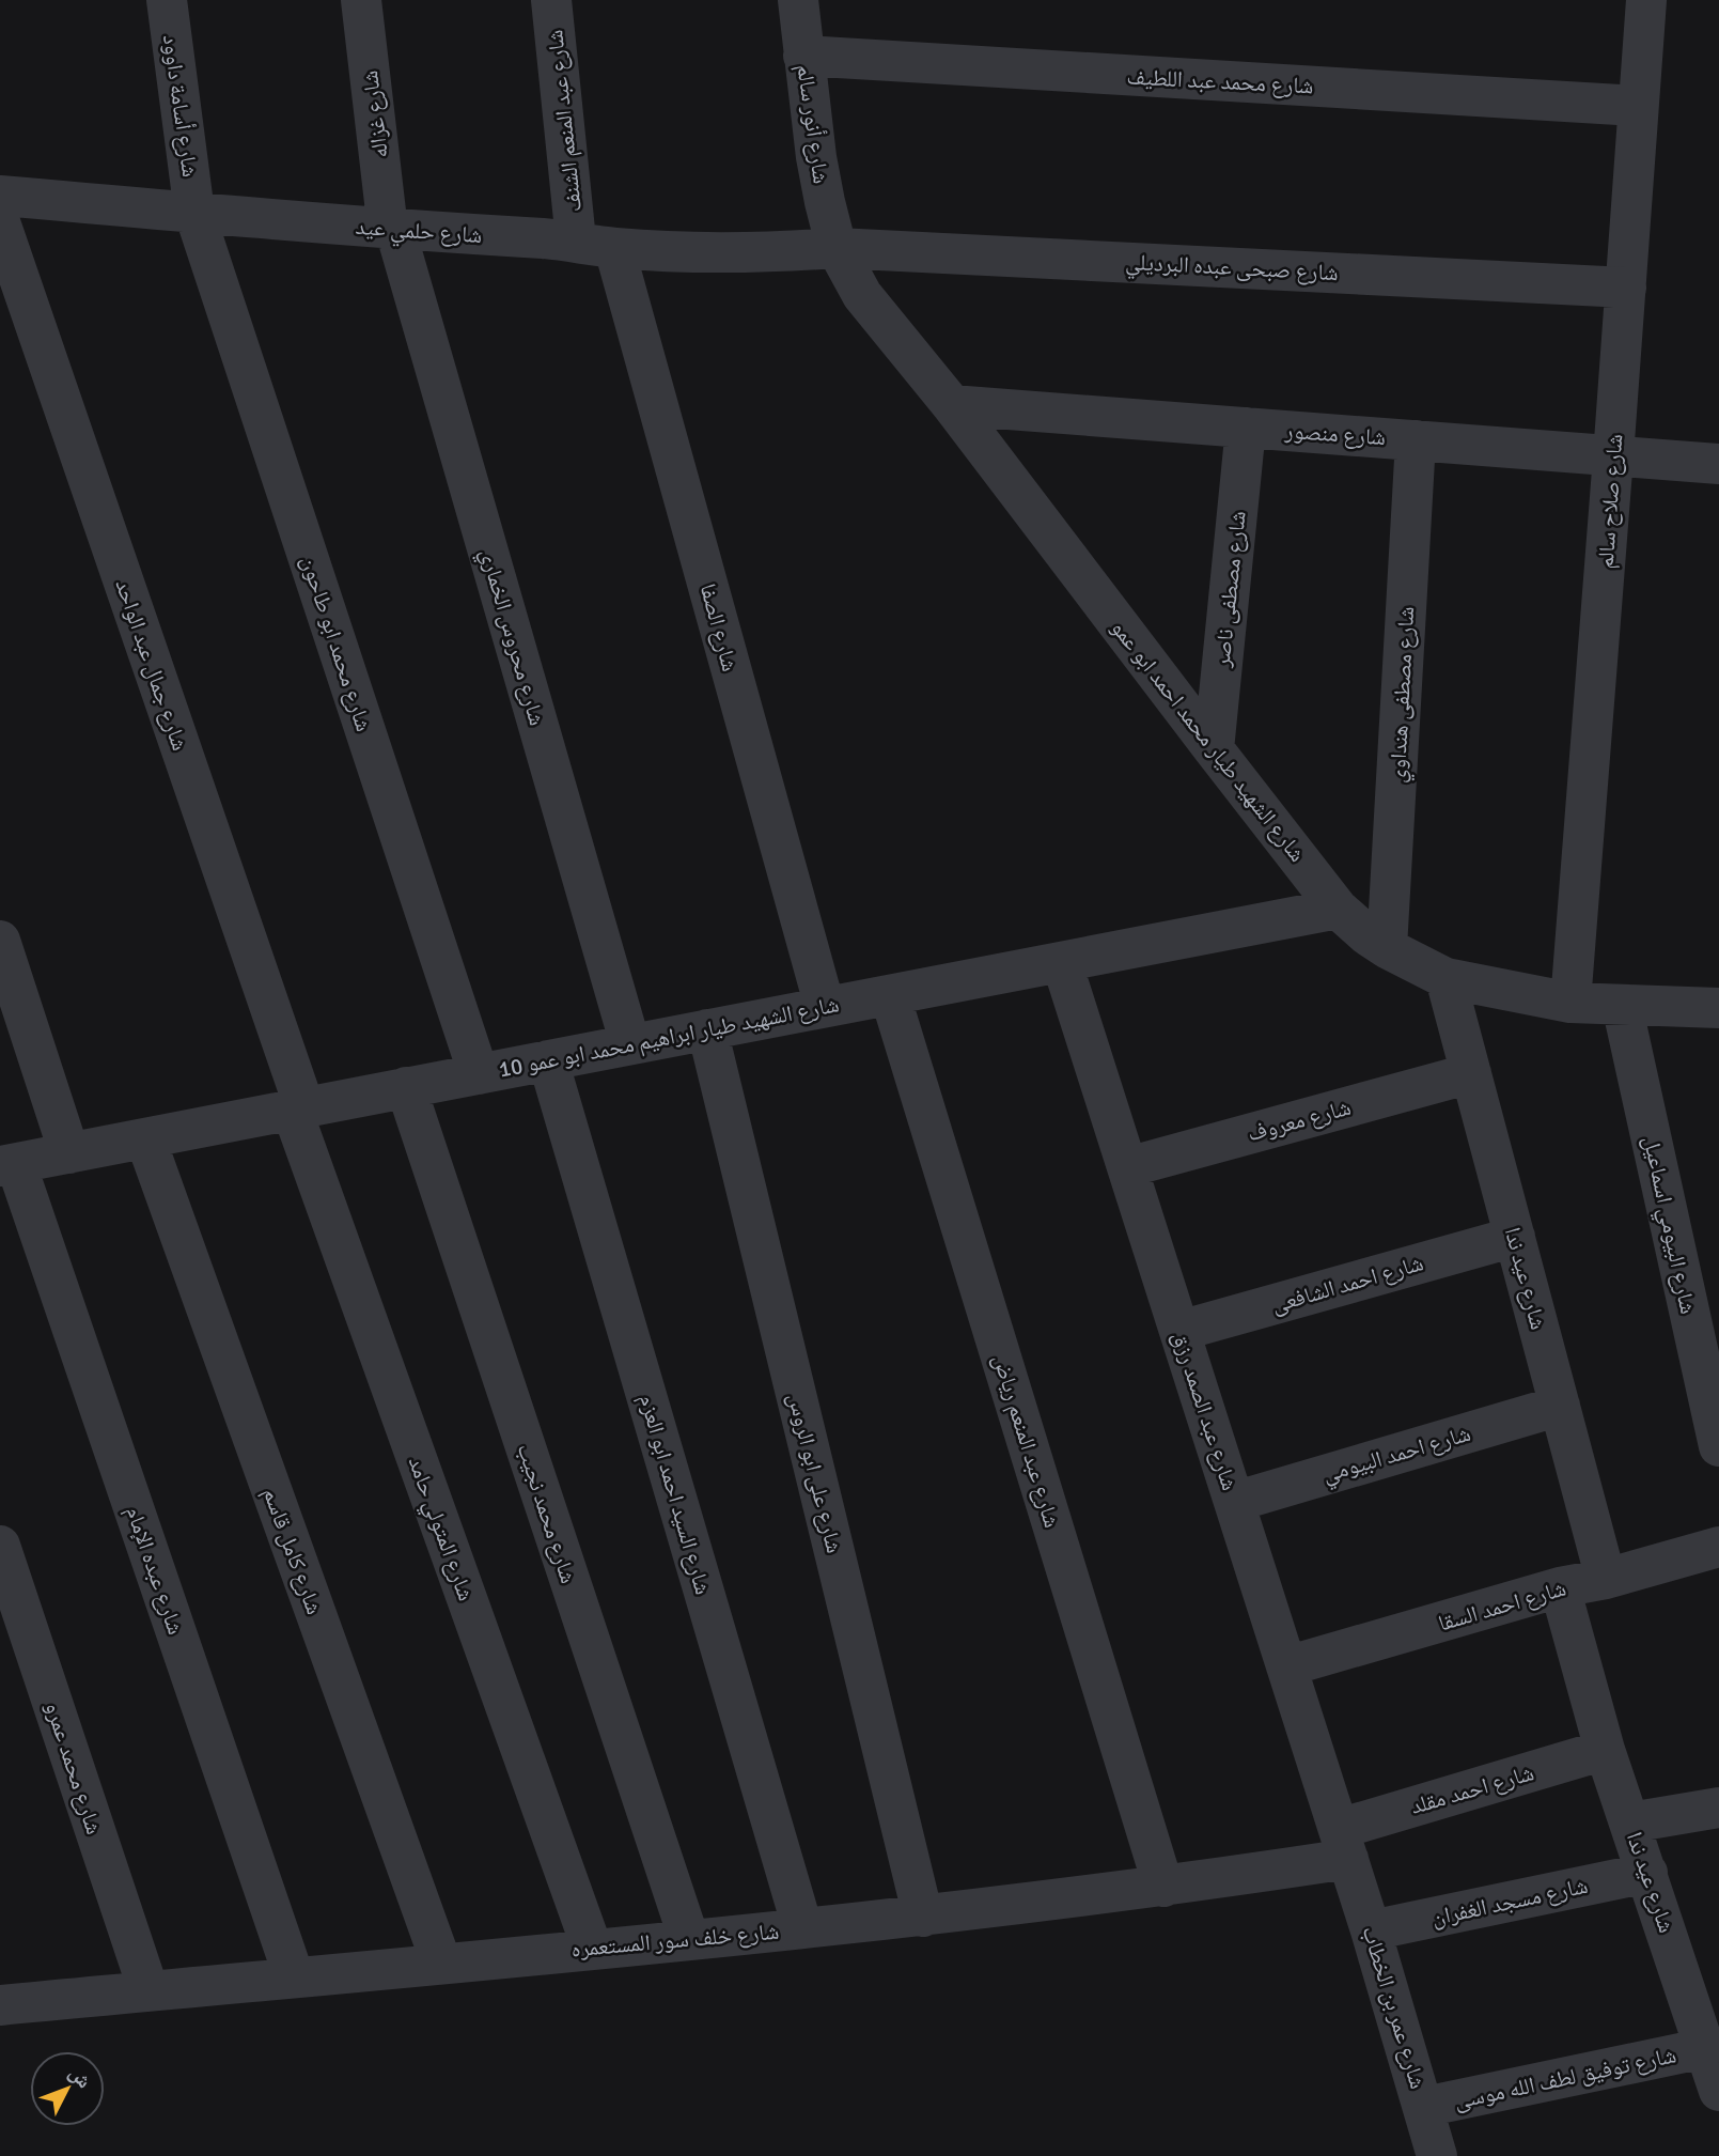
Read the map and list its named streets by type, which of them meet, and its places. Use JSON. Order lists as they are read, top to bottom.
{
  "streets": {
    "street": [
      "شارع محمد عبد اللطيف",
      "شارع أسامة داوود",
      "شارع غزاله",
      "شارع عبد المنعم الشنف",
      "شارع أنور سالم",
      "شارع حلمي عيد",
      "شارع صبحى عبده البرديلي",
      "شارع منصور",
      "شارع صلاح سالم",
      "شارع مصطفى ناصر",
      "شارع الصفا",
      "شارع محروس الخماري",
      "شارع محمد ابو طاحون",
      "شارع جمال عبد الواحد",
      "شارع مصطفى هنداوي",
      "شارع الشهيد طيار محمد احمد ابو عمو",
      "شارع الشهيد طيار ابراهيم محمد ابو عمو 10",
      "شارع معروف",
      "شارع البيومي اسماعيل",
      "شارع عيد ندا",
      "شارع احمد الشافعى",
      "شارع عبد الصمد رزق",
      "شارع عبد المنعم رياض",
      "شارع احمد البيومي",
      "شارع على ابو الروس",
      "شارع السيد احمد ابو العزم",
      "شارع محمد نجيب",
      "شارع المتولي حامد",
      "شارع كامل قاسم",
      "شارع عبده الإمام",
      "شارع احمد السقا",
      "شارع محمد عمرو",
      "شارع احمد مقلد",
      "شارع مسجد الغفران",
      "شارع خلف سور المستعمره",
      "شارع عمر بن الخطاب",
      "شارع توفيق لطف الله موسى"
    ]
  },
  "crossings": [
    ["شارع محمد عبد اللطيف", "شارع أنور سالم"],
    ["شارع محمد عبد اللطيف", "شارع صلاح سالم"],
    ["شارع أسامة داوود", "شارع حلمي عيد"],
    ["شارع أسامة داوود", "شارع محمد ابو طاحون"],
    ["شارع غزاله", "شارع حلمي عيد"],
    ["شارع غزاله", "شارع محروس الخماري"],
    ["شارع عبد المنعم الشنف", "شارع حلمي عيد"],
    ["شارع عبد المنعم الشنف", "شارع الصفا"],
    ["شارع أنور سالم", "شارع حلمي عيد"],
    ["شارع أنور سالم", "شارع صبحى عبده البرديلي"],
    ["شارع أنور سالم", "شارع الشهيد طيار محمد احمد ابو عمو"],
    ["شارع حلمي عيد", "شارع صبحى عبده البرديلي"],
    ["شارع حلمي عيد", "شارع الصفا"],
    ["شارع حلمي عيد", "شارع محروس الخماري"],
    ["شارع حلمي عيد", "شارع محمد ابو طاحون"],
    ["شارع حلمي عيد", "شارع الشهيد طيار محمد احمد ابو عمو"],
    ["شارع صبحى عبده البرديلي", "شارع صلاح سالم"],
    ["شارع صبحى عبده البرديلي", "شارع الشهيد طيار محمد احمد ابو عمو"],
    ["شارع منصور", "شارع صلاح سالم"],
    ["شارع منصور", "شارع مصطفى ناصر"],
    ["شارع منصور", "شارع مصطفى هنداوي"],
    ["شارع منصور", "شارع الشهيد طيار محمد احمد ابو عمو"],
    ["شارع صلاح سالم", "شارع الشهيد طيار محمد احمد ابو عمو"],
    ["شارع مصطفى ناصر", "شارع الشهيد طيار محمد احمد ابو عمو"],
    ["شارع الصفا", "شارع الشهيد طيار ابراهيم محمد ابو عمو 10"],
    ["شارع محروس الخماري", "شارع الشهيد طيار ابراهيم محمد ابو عمو 10"],
    ["شارع محمد ابو طاحون", "شارع الشهيد طيار ابراهيم محمد ابو عمو 10"],
    ["شارع جمال عبد الواحد", "شارع الشهيد طيار ابراهيم محمد ابو عمو 10"],
    ["شارع جمال عبد الواحد", "شارع المتولي حامد"],
    ["شارع مصطفى هنداوي", "شارع الشهيد طيار محمد احمد ابو عمو"],
    ["شارع الشهيد طيار محمد احمد ابو عمو", "شارع الشهيد طيار ابراهيم محمد ابو عمو 10"],
    ["شارع الشهيد طيار محمد احمد ابو عمو", "شارع البيومي اسماعيل"],
    ["شارع الشهيد طيار محمد احمد ابو عمو", "شارع عيد ندا"],
    ["شارع الشهيد طيار ابراهيم محمد ابو عمو 10", "شارع عبد الصمد رزق"],
    ["شارع الشهيد طيار ابراهيم محمد ابو عمو 10", "شارع عبد المنعم رياض"],
    ["شارع الشهيد طيار ابراهيم محمد ابو عمو 10", "شارع على ابو الروس"],
    ["شارع الشهيد طيار ابراهيم محمد ابو عمو 10", "شارع السيد احمد ابو العزم"],
    ["شارع الشهيد طيار ابراهيم محمد ابو عمو 10", "شارع محمد نجيب"],
    ["شارع الشهيد طيار ابراهيم محمد ابو عمو 10", "شارع المتولي حامد"],
    ["شارع الشهيد طيار ابراهيم محمد ابو عمو 10", "شارع كامل قاسم"],
    ["شارع الشهيد طيار ابراهيم محمد ابو عمو 10", "شارع عبده الإمام"],
    ["شارع معروف", "شارع عيد ندا"],
    ["شارع معروف", "شارع عبد الصمد رزق"],
    ["شارع عيد ندا", "شارع احمد الشافعى"],
    ["شارع عيد ندا", "شارع احمد البيومي"],
    ["شارع عيد ندا", "شارع احمد السقا"],
    ["شارع عيد ندا", "شارع احمد مقلد"],
    ["شارع عيد ندا", "شارع مسجد الغفران"],
    ["شارع عيد ندا", "شارع توفيق لطف الله موسى"],
    ["شارع احمد الشافعى", "شارع عبد الصمد رزق"],
    ["شارع عبد الصمد رزق", "شارع احمد البيومي"],
    ["شارع عبد الصمد رزق", "شارع احمد السقا"],
    ["شارع عبد الصمد رزق", "شارع احمد مقلد"],
    ["شارع عبد الصمد رزق", "شارع خلف سور المستعمره"],
    ["شارع عبد الصمد رزق", "شارع عمر بن الخطاب"],
    ["شارع عبد المنعم رياض", "شارع خلف سور المستعمره"],
    ["شارع على ابو الروس", "شارع خلف سور المستعمره"],
    ["شارع السيد احمد ابو العزم", "شارع خلف سور المستعمره"],
    ["شارع محمد نجيب", "شارع خلف سور المستعمره"],
    ["شارع المتولي حامد", "شارع خلف سور المستعمره"],
    ["شارع كامل قاسم", "شارع خلف سور المستعمره"],
    ["شارع عبده الإمام", "شارع خلف سور المستعمره"],
    ["شارع محمد عمرو", "شارع خلف سور المستعمره"],
    ["شارع احمد مقلد", "شارع خلف سور المستعمره"],
    ["شارع احمد مقلد", "شارع عمر بن الخطاب"],
    ["شارع مسجد الغفران", "شارع عمر بن الخطاب"],
    ["شارع خلف سور المستعمره", "شارع عمر بن الخطاب"],
    ["شارع عمر بن الخطاب", "شارع توفيق لطف الله موسى"]
  ],
  "north": "top right"
}
